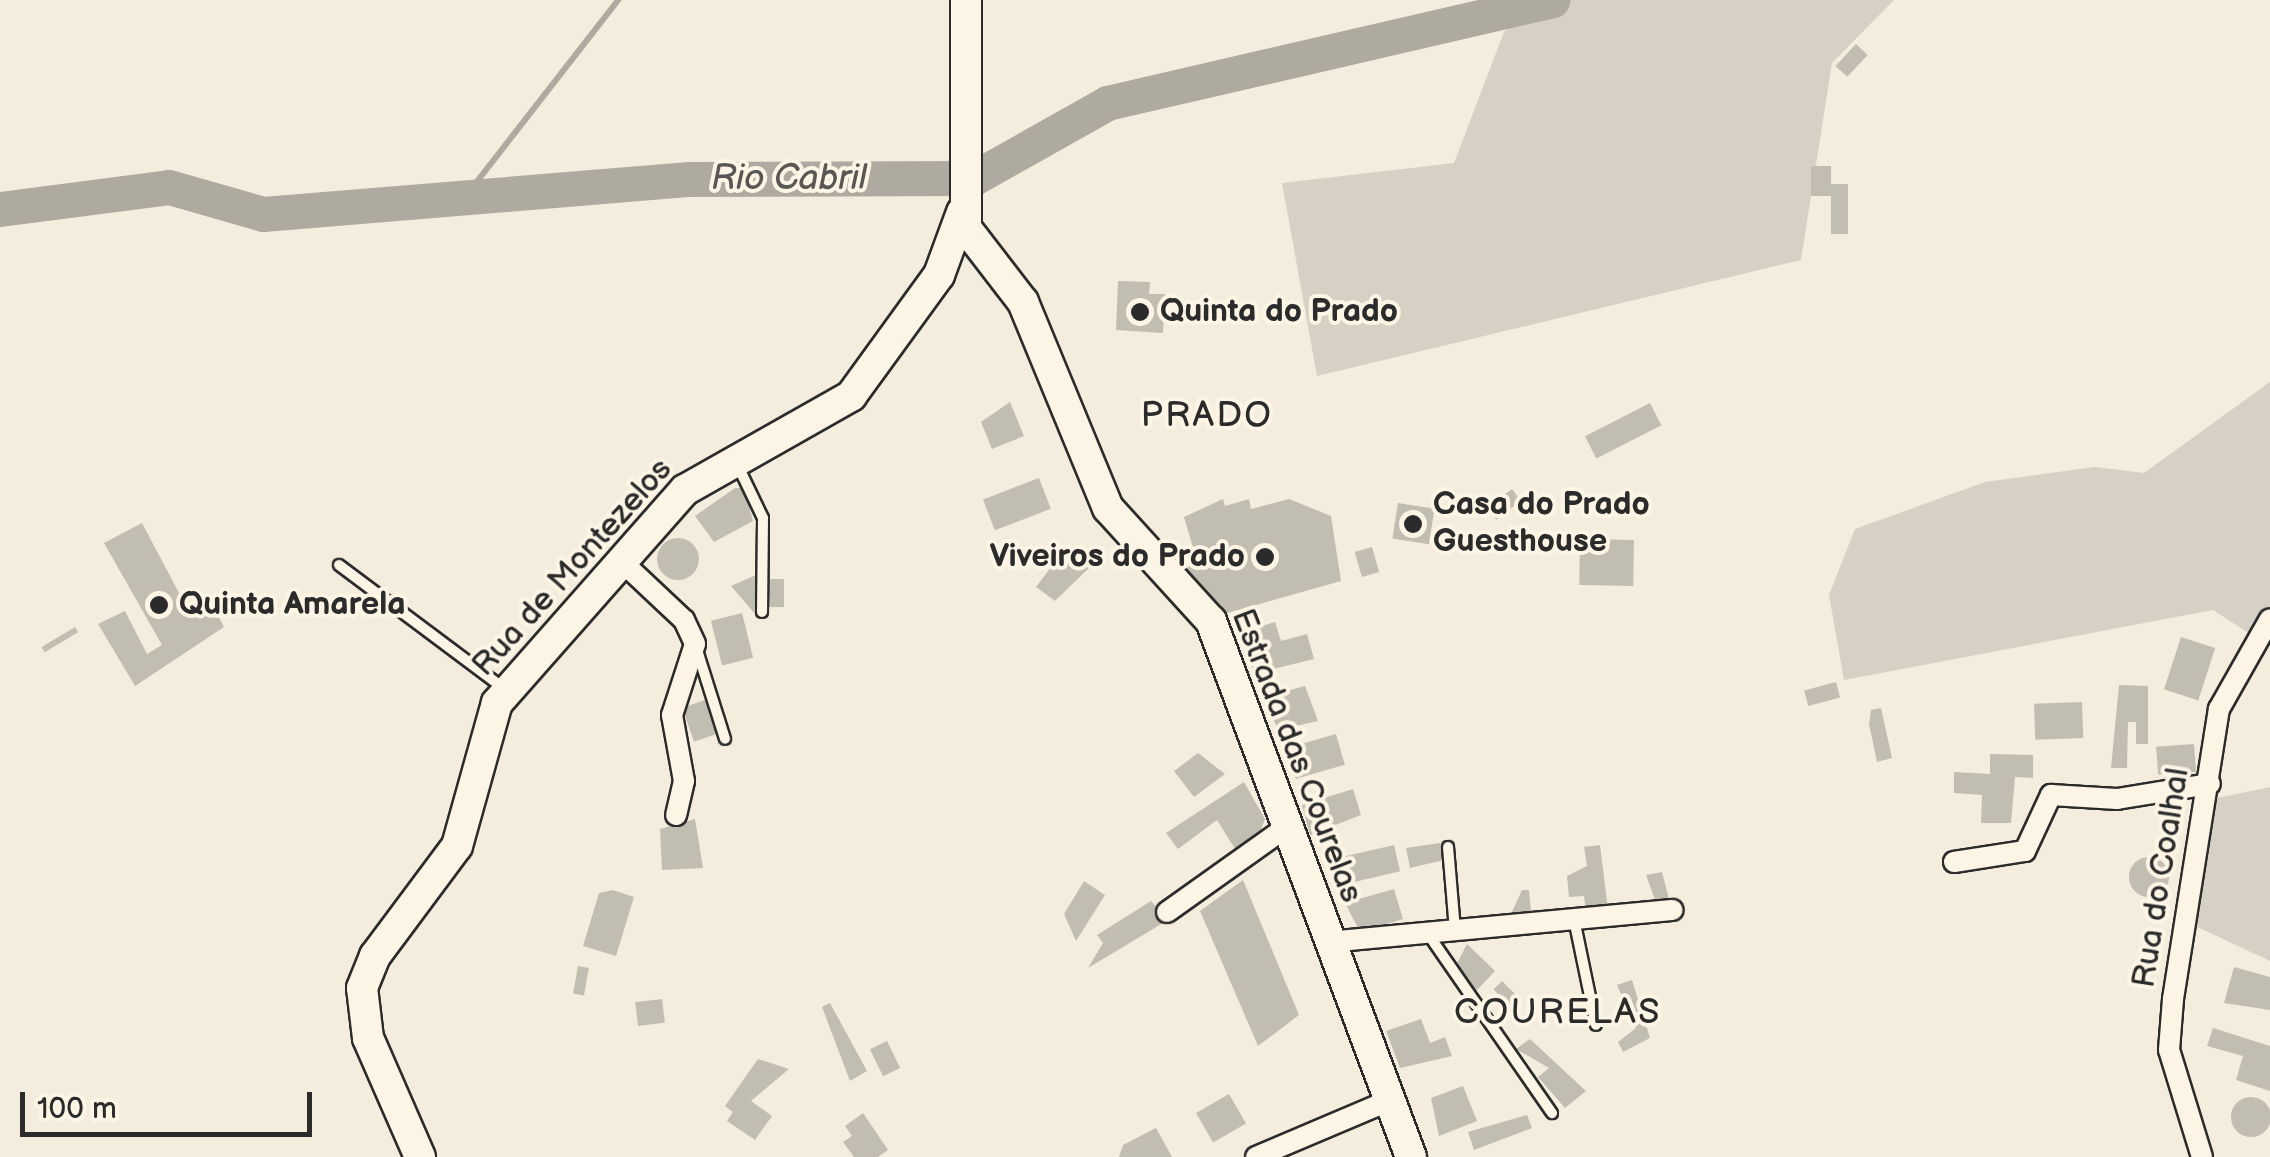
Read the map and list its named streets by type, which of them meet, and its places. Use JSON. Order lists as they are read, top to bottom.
{
  "streets": {
    "main road": ["Rua de Montezelos", "Estrada das Courelas"],
    "street": ["Rua do Coalhal"]
  },
  "crossings": [
    ["Rua de Montezelos", "Estrada das Courelas"]
  ],
  "districts": ["PRADO", "COURELAS"],
  "water": ["Rio Cabril"],
  "places": [
    "Quinta do Prado",
    "Casa do Prado Guesthouse",
    "Viveiros do Prado",
    "Quinta Amarela"
  ],
  "scale_bar": "100 m"
}
